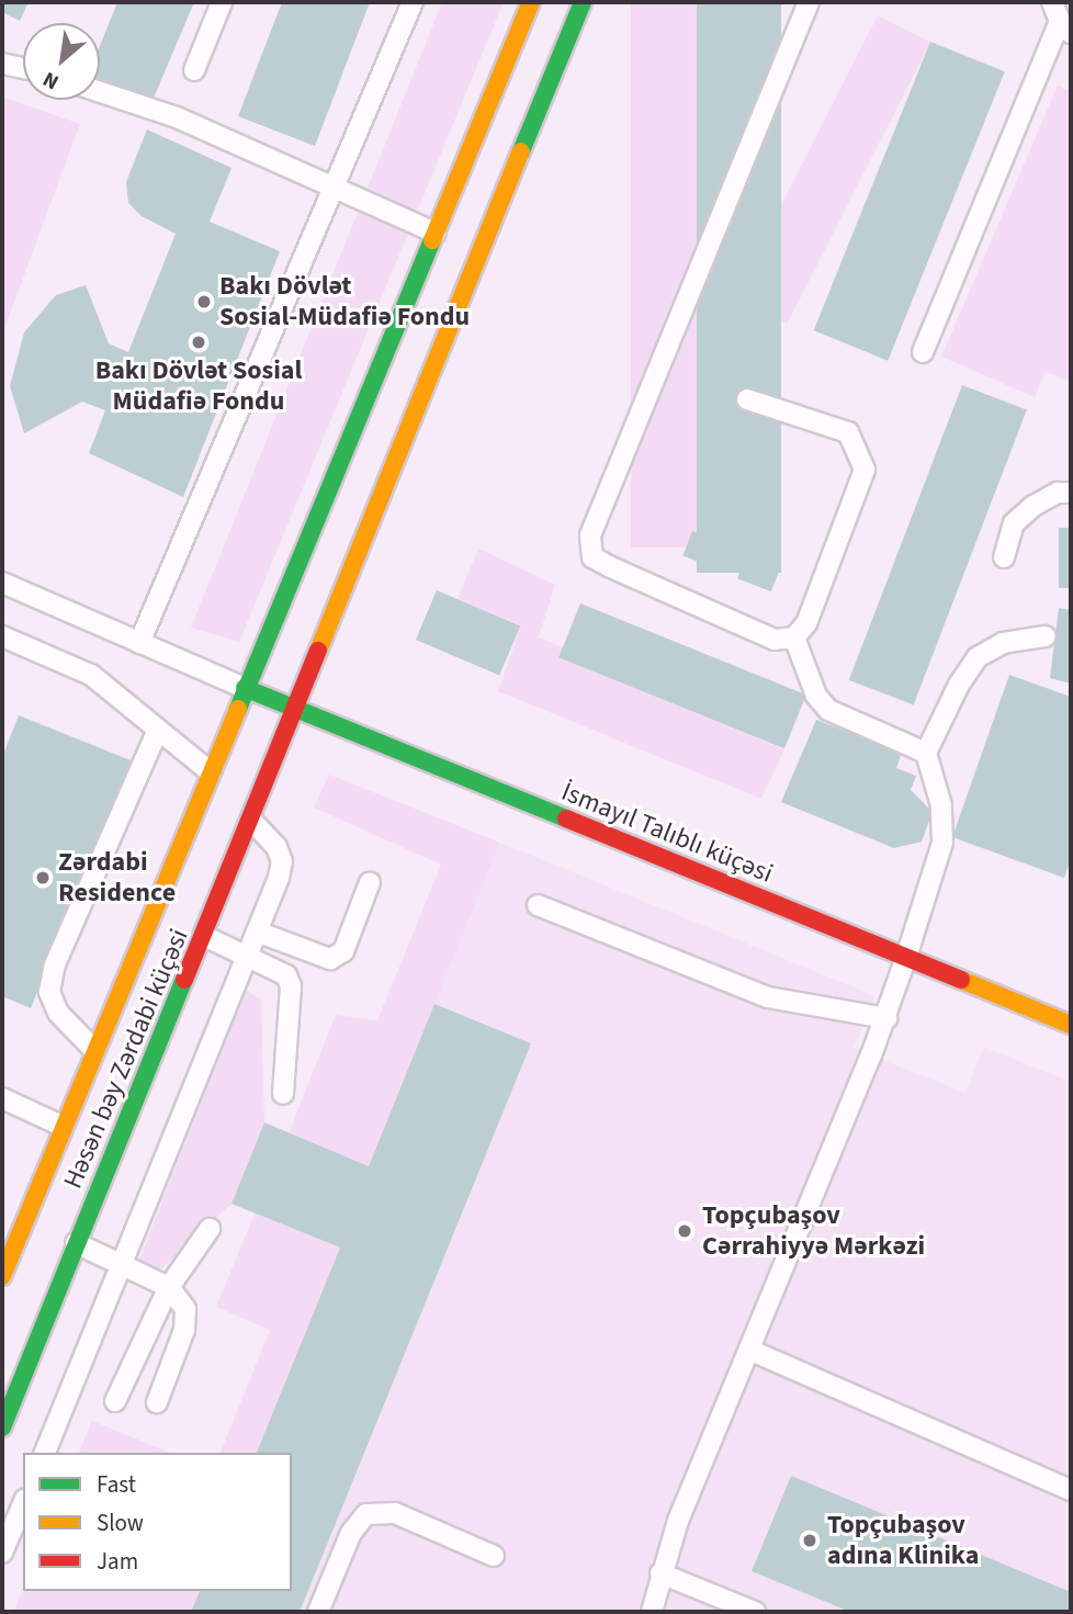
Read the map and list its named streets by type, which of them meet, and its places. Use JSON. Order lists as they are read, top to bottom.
{
  "streets": {
    "main road": ["İsmayıl Talıblı küçəsi", "Həsən bəy Zərdabi küçəsi"]
  },
  "crossings": [
    ["İsmayıl Talıblı küçəsi", "Həsən bəy Zərdabi küçəsi"]
  ],
  "places": [
    "Bakı Dövlət Sosial-Müdafiə Fondu",
    "Bakı Dövlət Sosial Müdafiə Fondu",
    "Zərdabi Residence",
    "Topçubaşov Cərrahiyyə Mərkəzi",
    "Topçubaşov adına Klinika"
  ],
  "legend": ["Fast", "Slow", "Jam"],
  "north": "bottom left"
}
